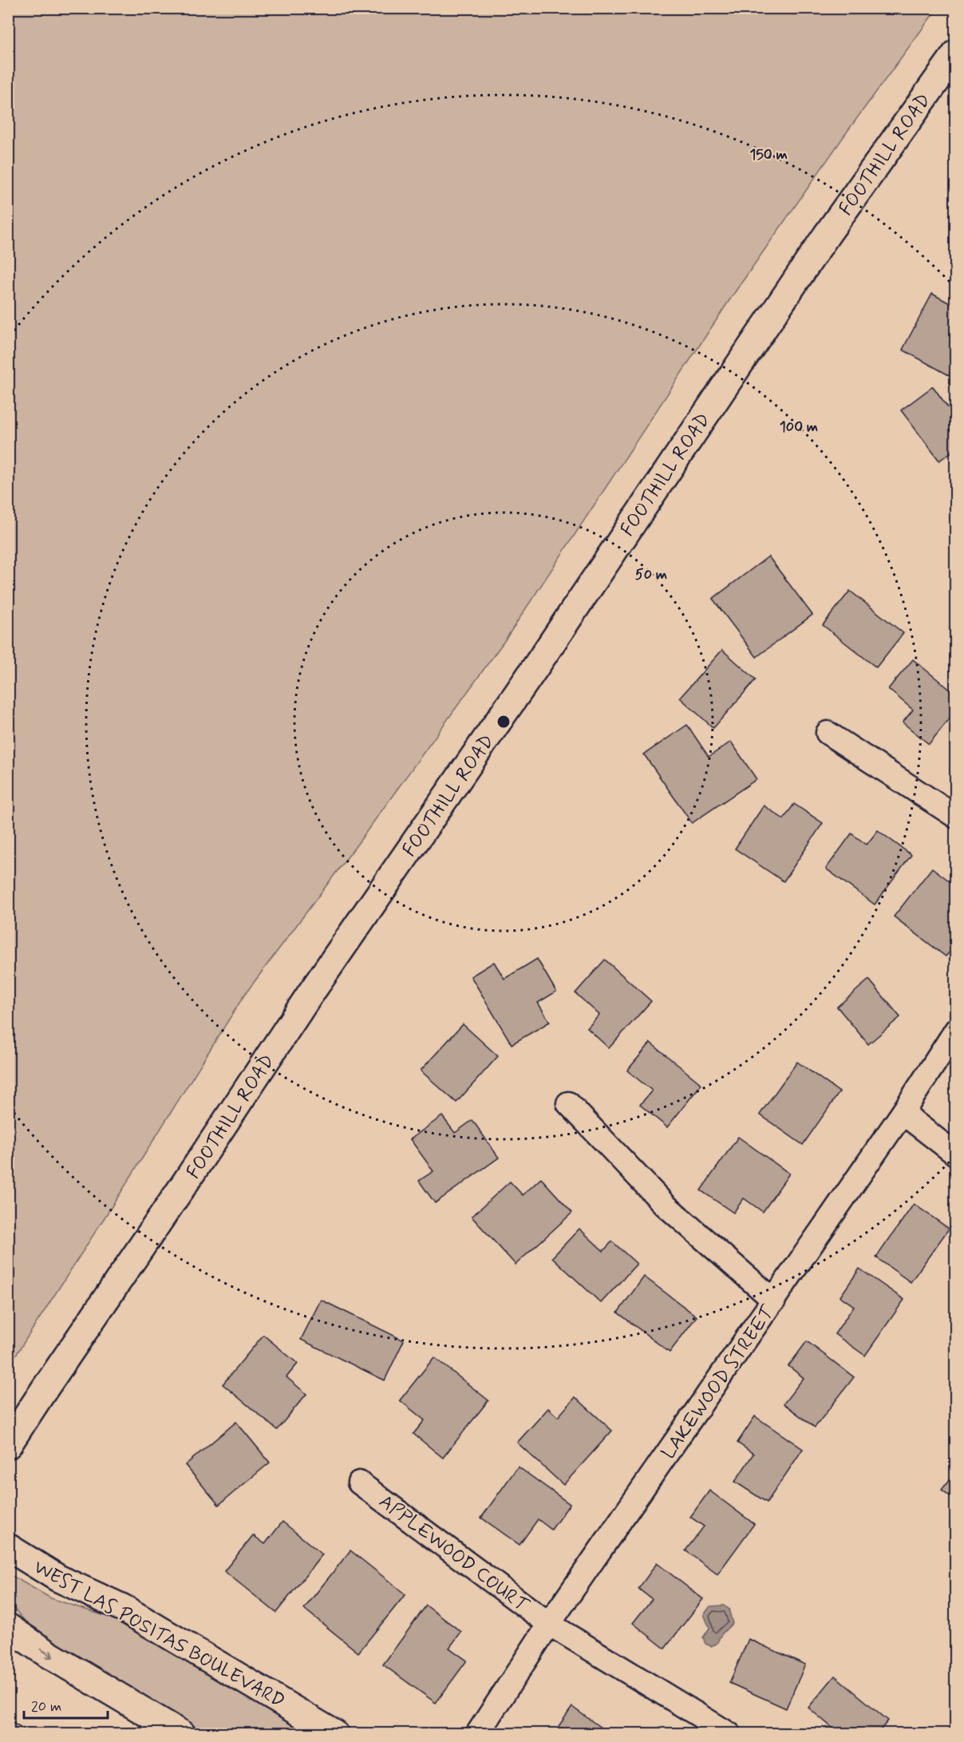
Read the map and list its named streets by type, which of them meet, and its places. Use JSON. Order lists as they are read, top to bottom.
{
  "streets": {
    "main road": ["FOOTHILL ROAD", "WEST LAS POSITAS BOULEVARD"],
    "street": ["LAKEWOOD STREET", "APPLEWOOD COURT"]
  },
  "crossings": [
    ["LAKEWOOD STREET", "APPLEWOOD COURT"]
  ],
  "scale_bar": "20 m",
  "rings": ["150 m", "100 m", "50 m"]
}
